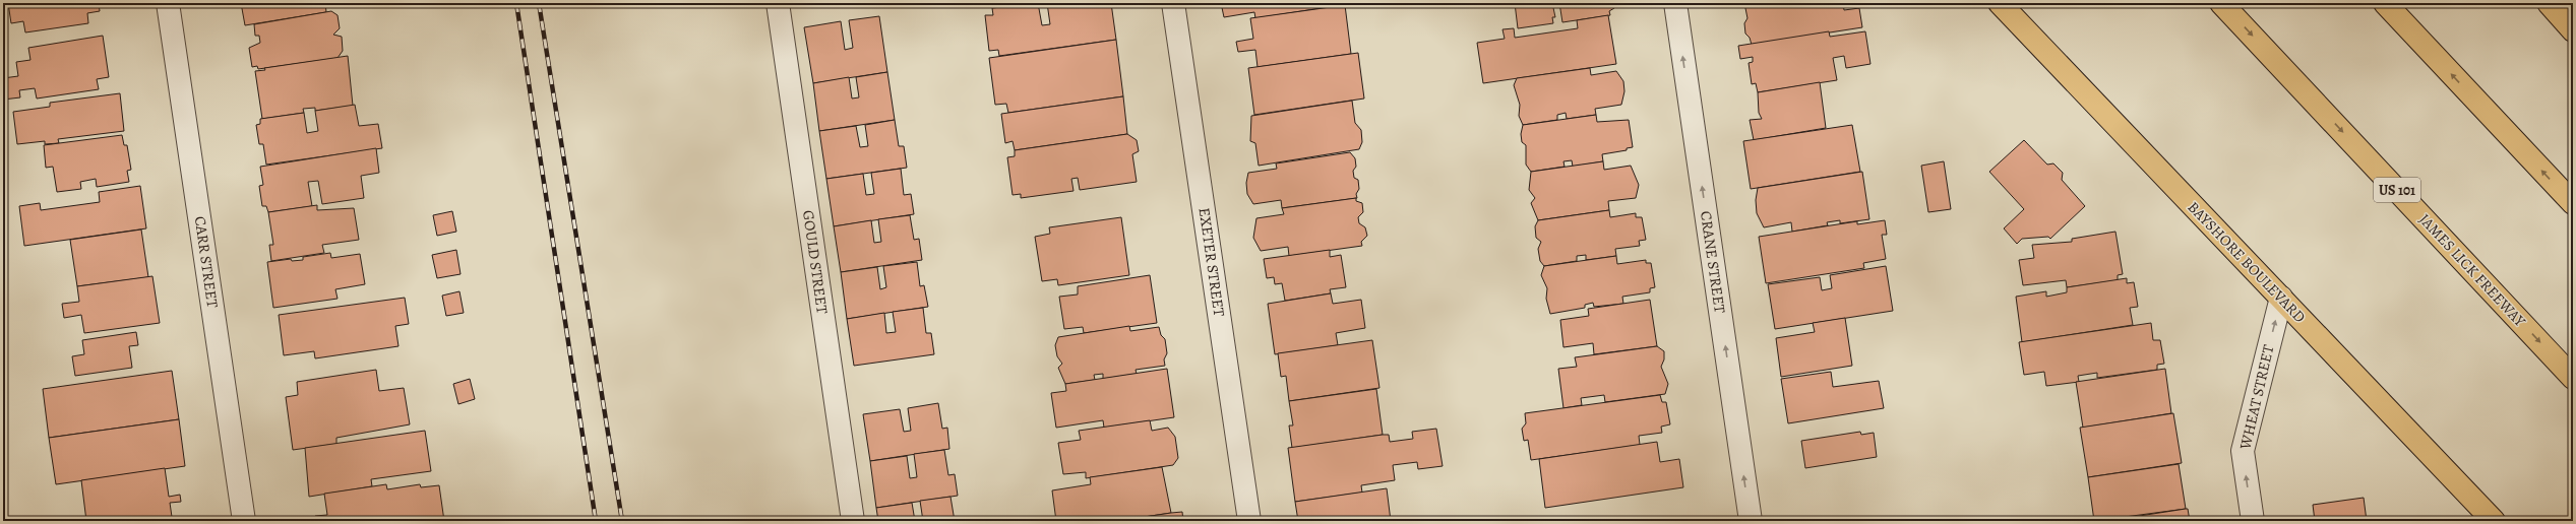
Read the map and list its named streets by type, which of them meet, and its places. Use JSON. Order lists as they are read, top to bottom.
{
  "streets": {
    "main road": ["US 101", "BAYSHORE BOULEVARD", "JAMES LICK FREEWAY"],
    "street": [
      "CARR STREET",
      "GOULD STREET",
      "EXETER STREET",
      "CRANE STREET",
      "WHEAT STREET"
    ]
  },
  "crossings": [
    ["BAYSHORE BOULEVARD", "WHEAT STREET"]
  ],
  "one_way": ["CRANE STREET", "WHEAT STREET"]
}
